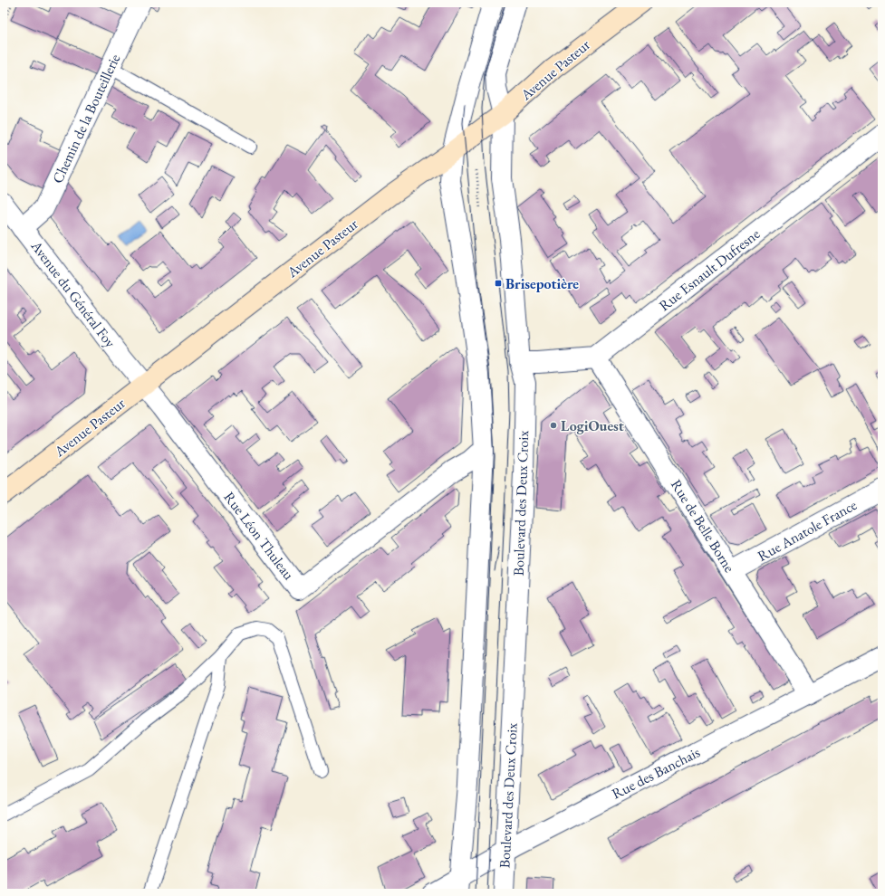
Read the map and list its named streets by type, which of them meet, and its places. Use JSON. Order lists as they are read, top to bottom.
{
  "streets": {
    "main road": ["Avenue Pasteur"],
    "street": [
      "Chemin de la Bouteillerie",
      "Rue Esnault Dufresne",
      "Avenue du Général Foy",
      "Boulevard des Deux Croix",
      "Rue de Belle Borne",
      "Rue Anatole France",
      "Rue Léon Thuleau",
      "Rue des Banchais"
    ]
  },
  "crossings": [
    ["Avenue Pasteur", "Avenue du Général Foy"],
    ["Avenue Pasteur", "Boulevard des Deux Croix"],
    ["Avenue Pasteur", "Rue Léon Thuleau"],
    ["Chemin de la Bouteillerie", "Avenue du Général Foy"],
    ["Rue Esnault Dufresne", "Rue de Belle Borne"],
    ["Avenue du Général Foy", "Rue Léon Thuleau"],
    ["Boulevard des Deux Croix", "Rue des Banchais"],
    ["Rue de Belle Borne", "Rue Anatole France"],
    ["Rue de Belle Borne", "Rue des Banchais"]
  ],
  "places": {
    "transit": ["Brisepotière"],
    "other": ["LogiOuest"]
  }
}
